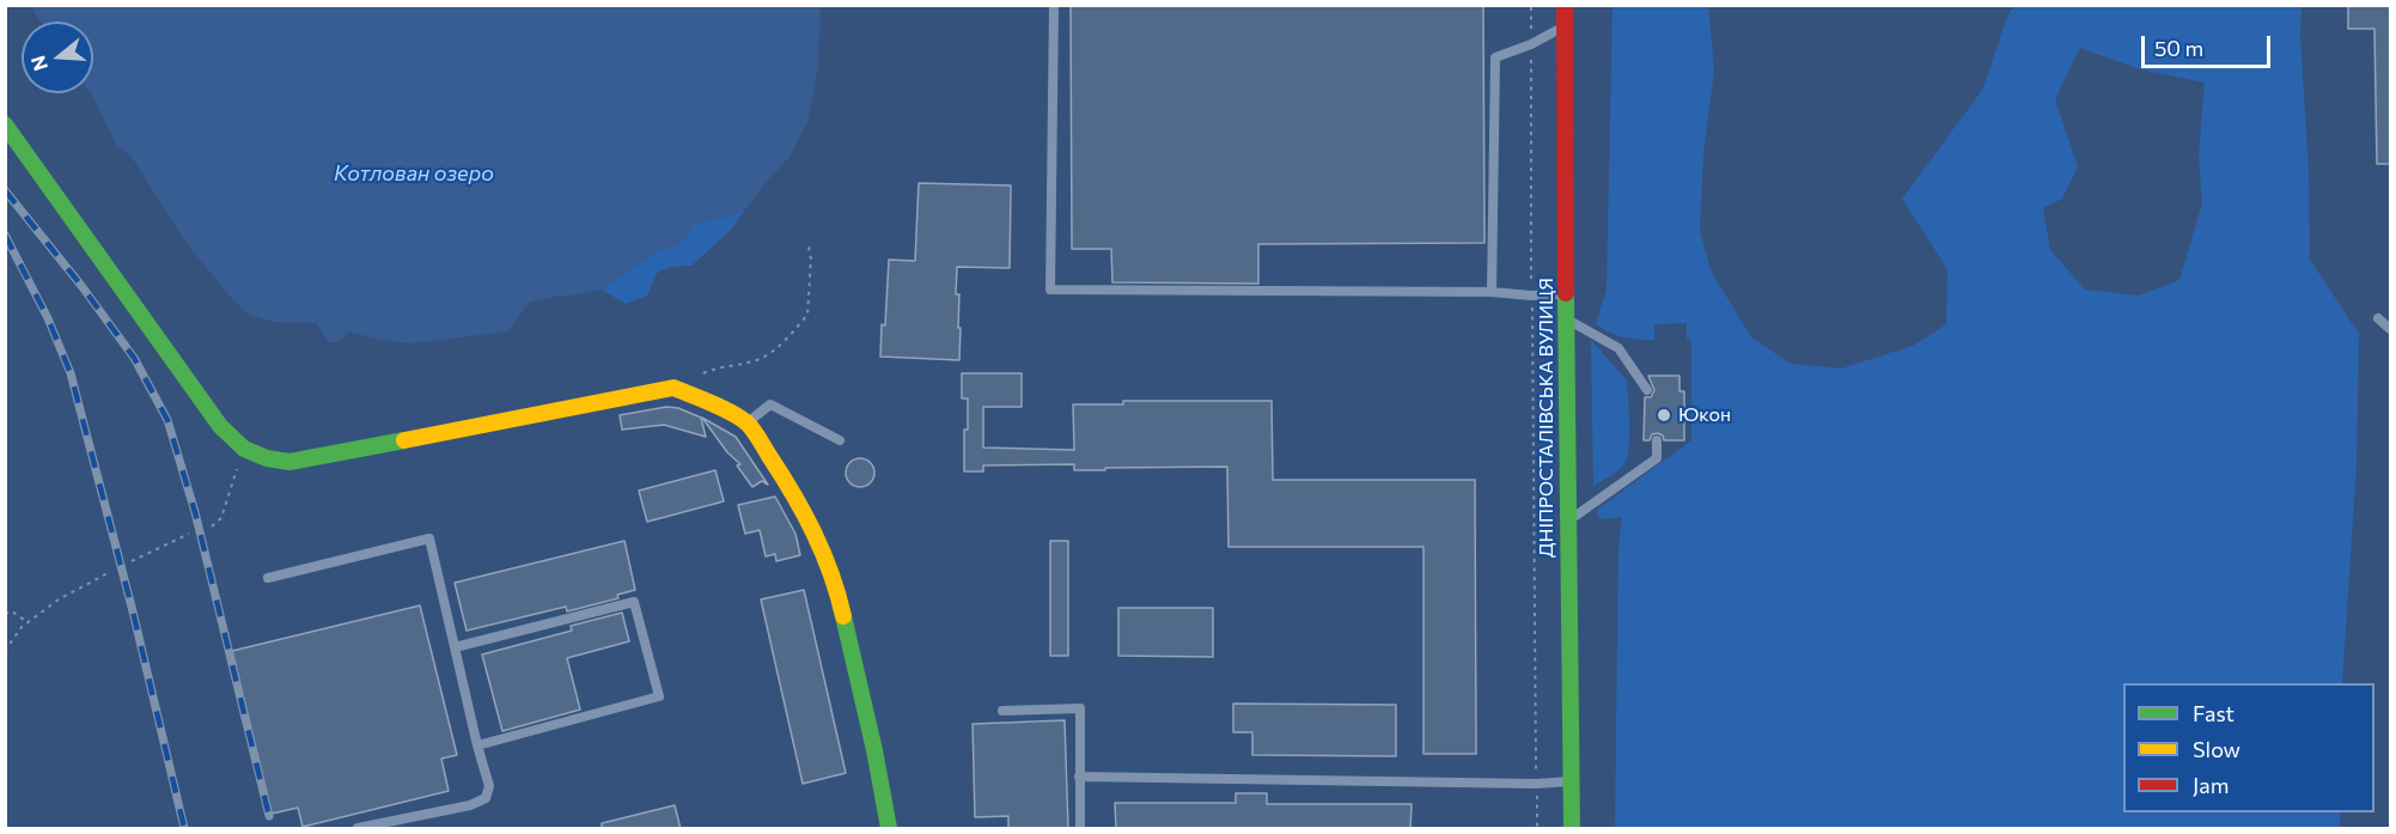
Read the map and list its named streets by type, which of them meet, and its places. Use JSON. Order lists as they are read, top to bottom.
{
  "streets": {
    "street": ["ДНІПРОСТАЛІВСЬКА ВУЛИЦЯ"]
  },
  "water": ["Котлован озеро"],
  "places": ["Юкон"],
  "legend": ["Fast", "Slow", "Jam"],
  "scale_bar": "50 m",
  "north": "left"
}
